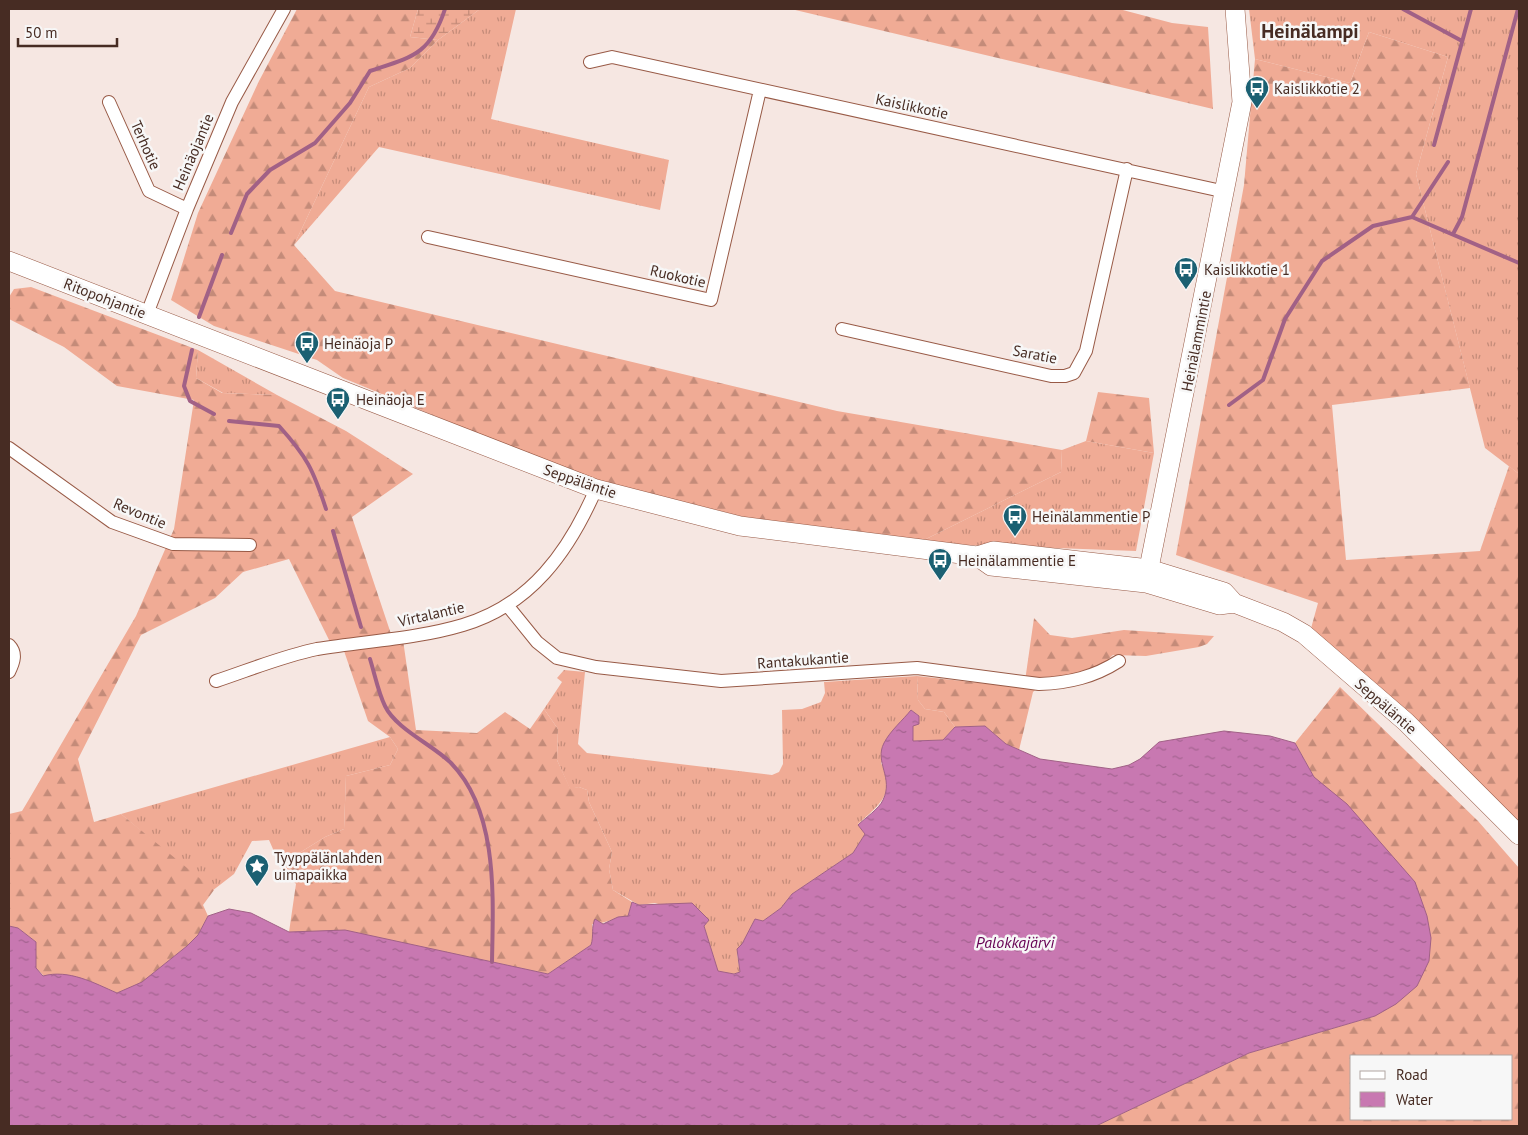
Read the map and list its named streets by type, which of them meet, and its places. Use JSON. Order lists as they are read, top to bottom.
{
  "streets": {
    "main road": ["Ritopohjantie", "Heinälammintie", "Seppäläntie"],
    "street": [
      "Kaislikkotie",
      "Terhotie",
      "Heinäojantie",
      "Ruokotie",
      "Saratie",
      "Revontie",
      "Virtalantie",
      "Rantakukantie"
    ]
  },
  "crossings": [
    ["Kaislikkotie", "Ruokotie"],
    ["Kaislikkotie", "Heinälammintie"],
    ["Kaislikkotie", "Saratie"],
    ["Terhotie", "Heinäojantie"],
    ["Heinäojantie", "Ritopohjantie"],
    ["Ritopohjantie", "Seppäläntie"],
    ["Heinälammintie", "Seppäläntie"],
    ["Seppäläntie", "Virtalantie"],
    ["Virtalantie", "Rantakukantie"]
  ],
  "districts": ["Heinälampi"],
  "water": ["Palokkajärvi"],
  "places": {
    "bus stop": [
      "Kaislikkotie 2",
      "Kaislikkotie 1",
      "Heinäoja P",
      "Heinäoja E",
      "Heinälammentie P",
      "Heinälammentie E"
    ],
    "place": ["Tyyppälänlahden uimapaikka"]
  },
  "legend": ["Road", "Water"],
  "scale_bar": "50 m"
}
